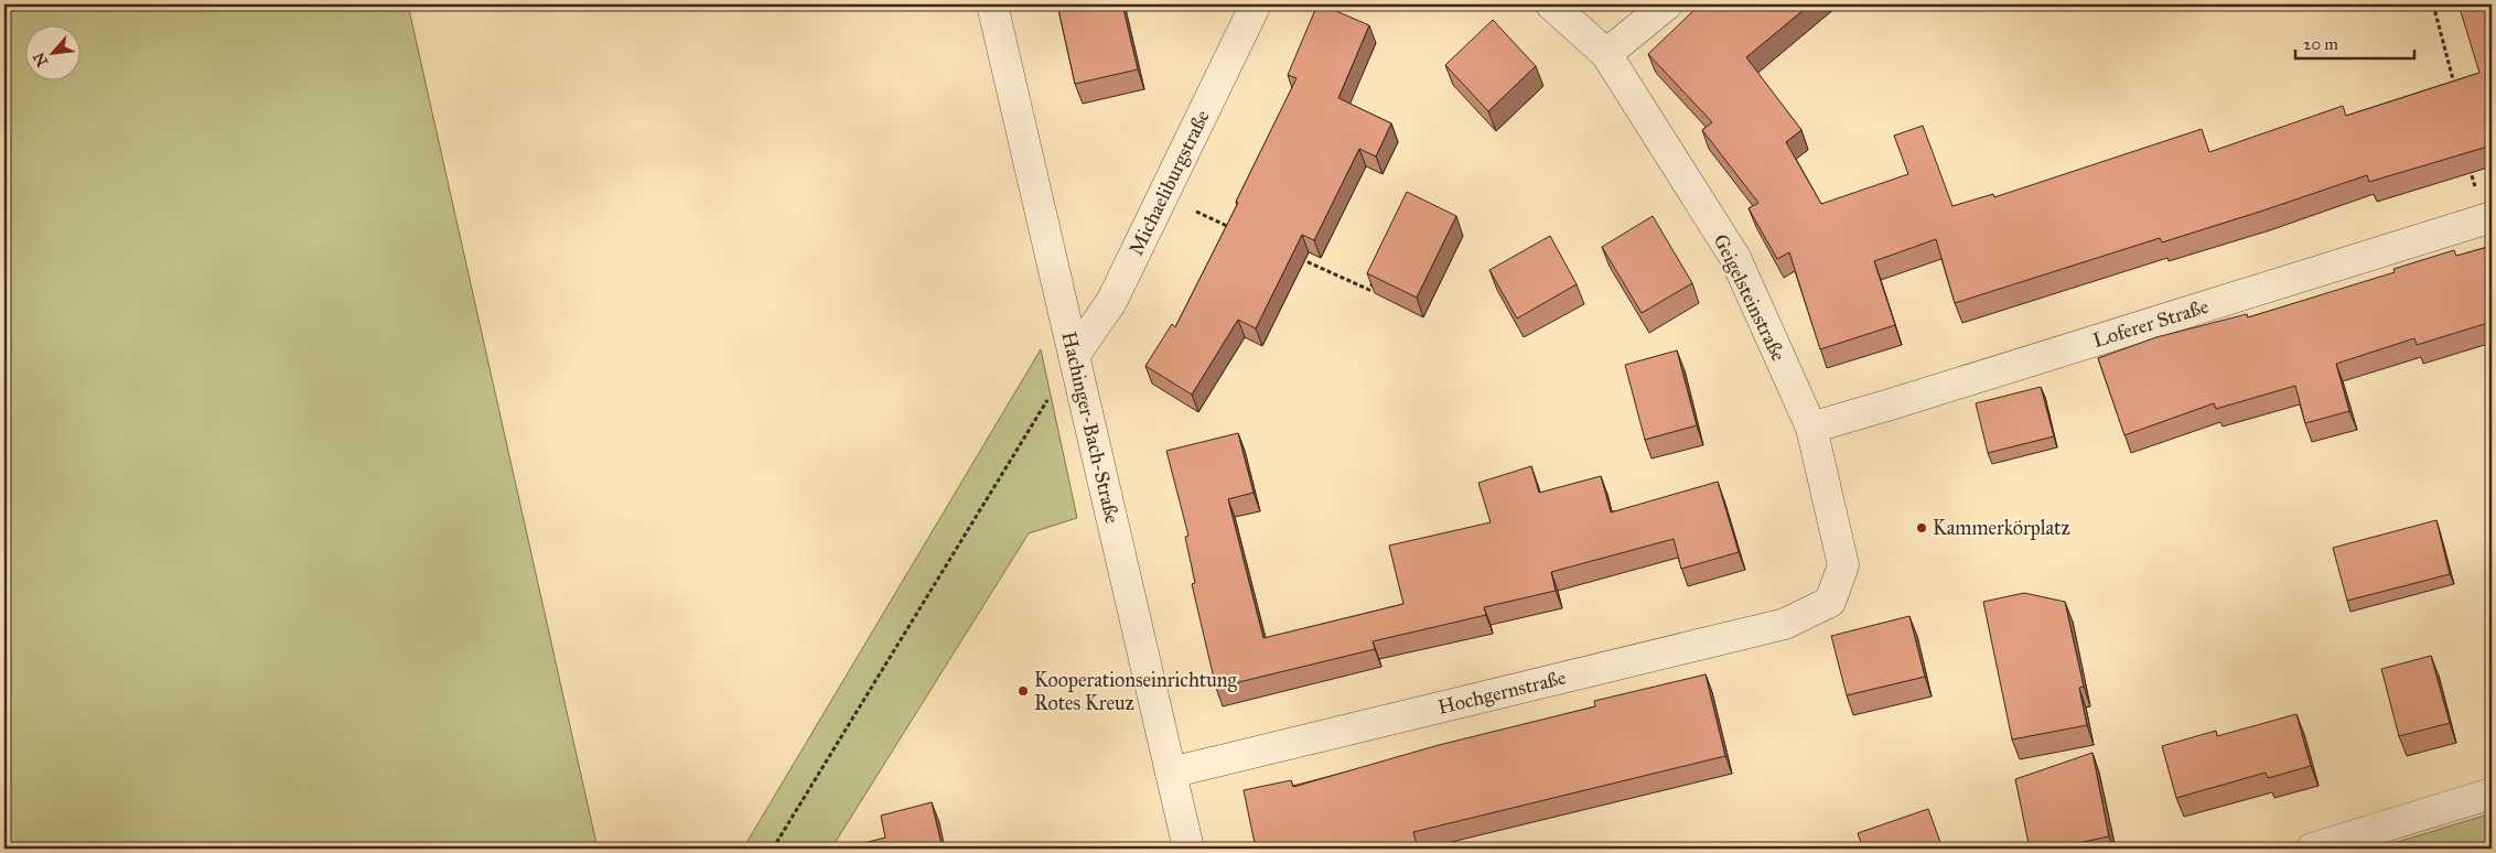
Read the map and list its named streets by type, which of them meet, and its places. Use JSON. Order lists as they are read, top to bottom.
{
  "streets": {
    "street": [
      "Michaeliburgstraße",
      "Geigelsteinstraße",
      "Loferer Straße",
      "Hachinger-Bach-Straße",
      "Hochgernstraße"
    ]
  },
  "crossings": [
    ["Michaeliburgstraße", "Hachinger-Bach-Straße"],
    ["Geigelsteinstraße", "Loferer Straße"],
    ["Geigelsteinstraße", "Hochgernstraße"],
    ["Hachinger-Bach-Straße", "Hochgernstraße"]
  ],
  "places": ["Kammerkörplatz", "Kooperationseinrichtung Rotes Kreuz"],
  "scale_bar": "20 m",
  "north": "bottom left"
}
